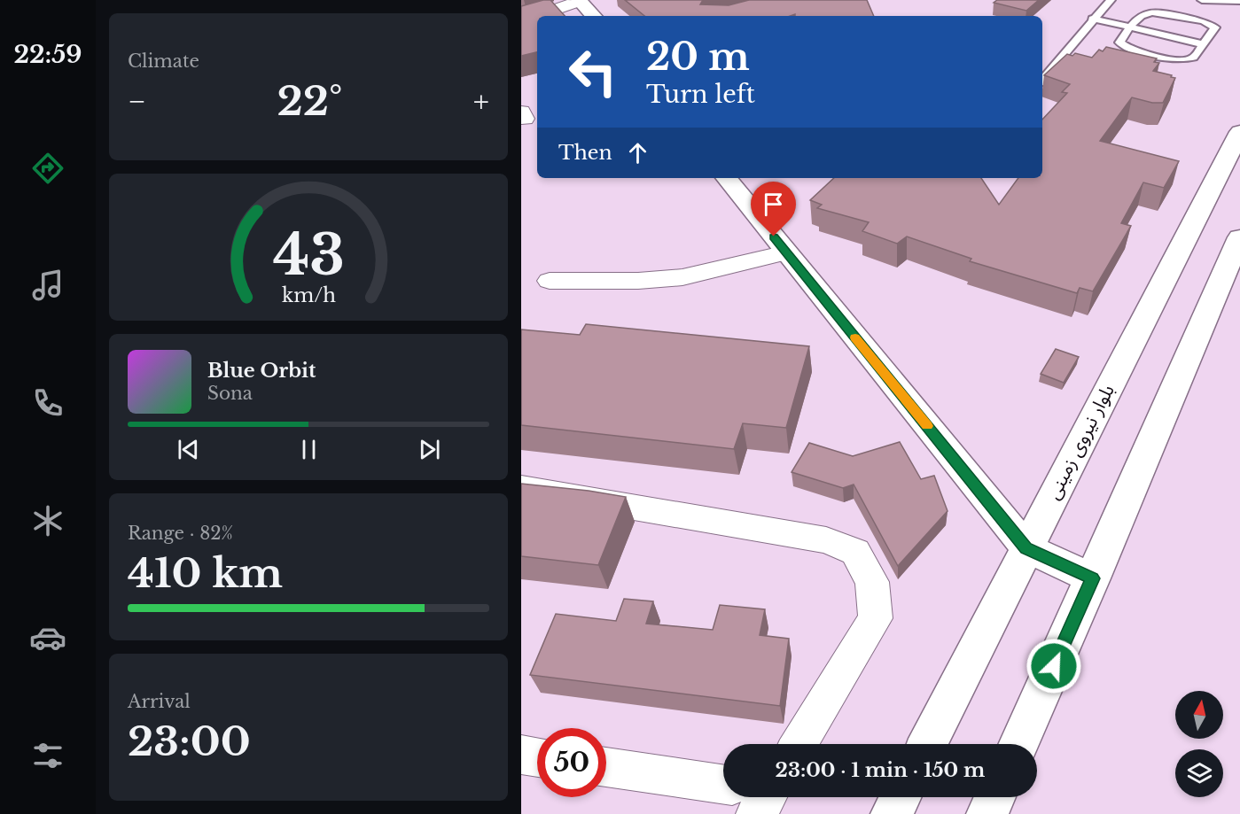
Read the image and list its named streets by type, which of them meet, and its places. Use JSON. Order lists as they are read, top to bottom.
{
  "streets": {
    "main road": ["بلوار نیروی زمینی"]
  },
  "north": "top",
  "page": {
    "tabs": "22:59",
    "tile": [
      "Climate",
      ["Range · 82%", "410 km"],
      ["Arrival", "23:00"]
    ],
    "turn": ["20 m", "Turn left"],
    "heat": ["−", "22°", "+"],
    "then": "Then",
    "song": ["Blue Orbit", "Sona"],
    "limit": "50",
    "trip": "23:00 · 1 min · 150 m",
    "gauge": ["43", "km/h"]
  }
}
